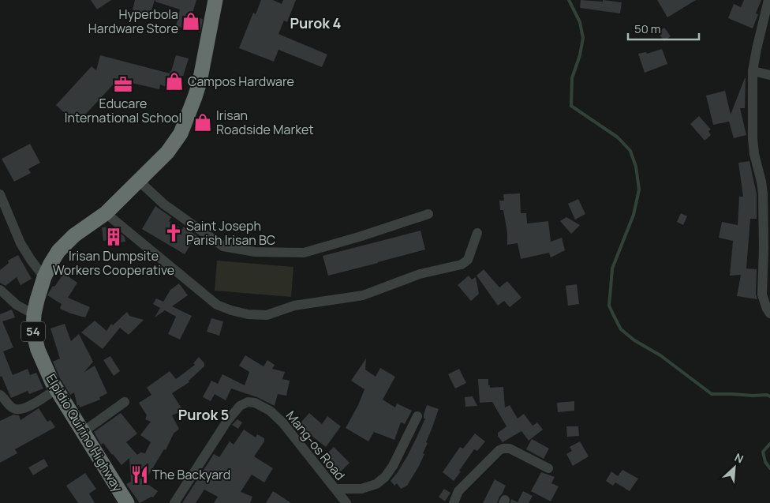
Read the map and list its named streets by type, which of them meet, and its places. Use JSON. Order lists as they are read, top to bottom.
{
  "streets": {
    "highway": ["54", "Elpidio Quirino Highway"],
    "street": ["Mang-os Road"]
  },
  "districts": ["Purok 4", "Purok 5"],
  "places": {
    "shop": ["Hyperbola Hardware Store", "Campos Hardware", "Irisan Roadside Market"],
    "office": ["Educare International School"],
    "church": ["Saint Joseph Parish Irisan BC"],
    "building": ["Irisan Dumpsite Workers Cooperative"],
    "restaurant": ["The Backyard"]
  },
  "scale_bar": "50 m",
  "north": "top right"
}
